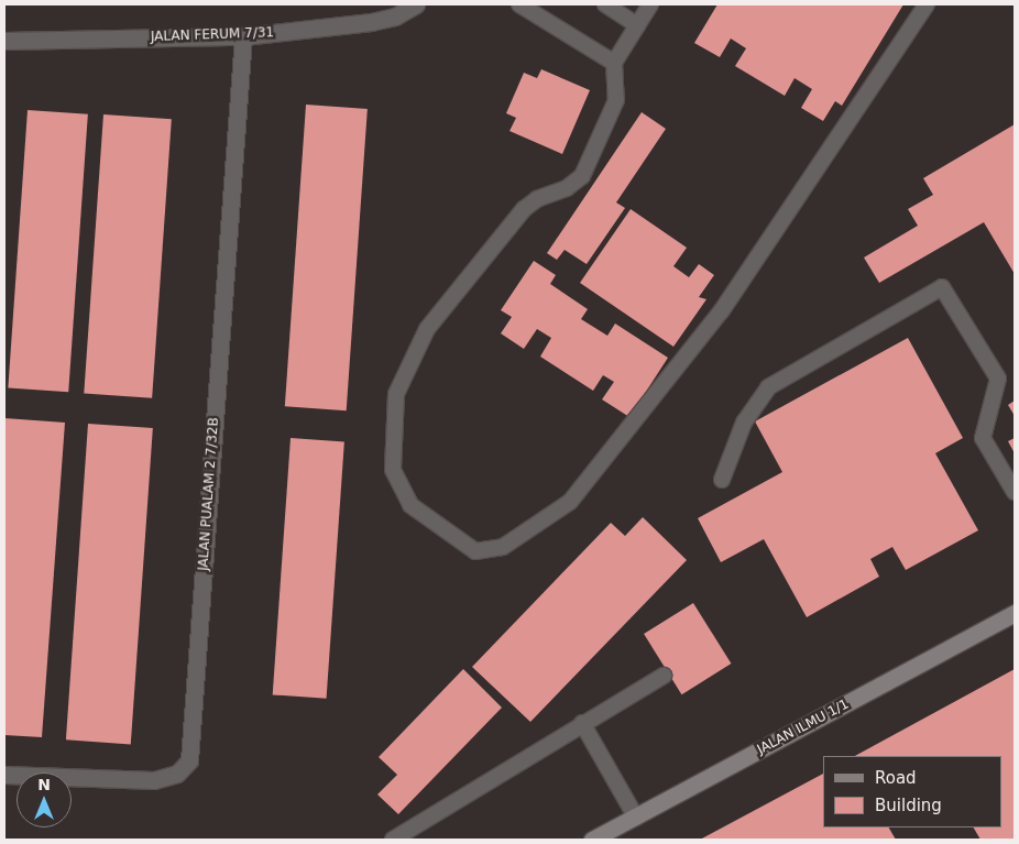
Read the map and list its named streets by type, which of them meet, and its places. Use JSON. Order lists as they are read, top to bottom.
{
  "streets": {
    "street": ["JALAN FERUM 7/31", "JALAN PUALAM 2 7/32B", "JALAN ILMU 1/1"]
  },
  "crossings": [
    ["JALAN FERUM 7/31", "JALAN PUALAM 2 7/32B"]
  ],
  "legend": ["Road", "Building"],
  "north": "top"
}
